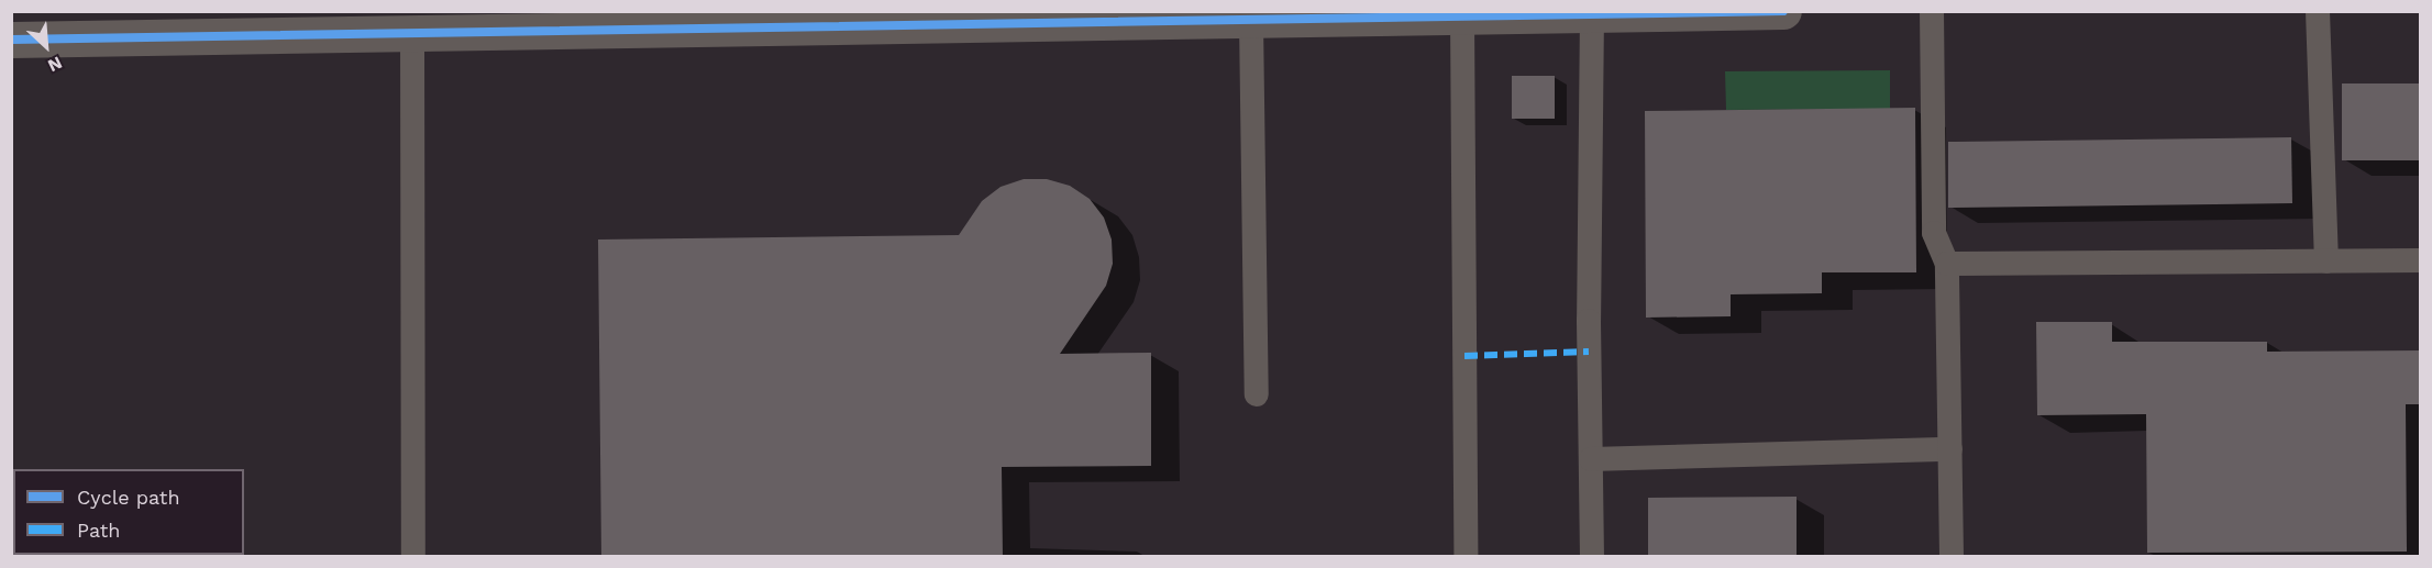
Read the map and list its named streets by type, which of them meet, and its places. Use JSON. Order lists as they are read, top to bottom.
{
  "legend": ["Cycle path", "Path"],
  "north": "bottom right"
}
